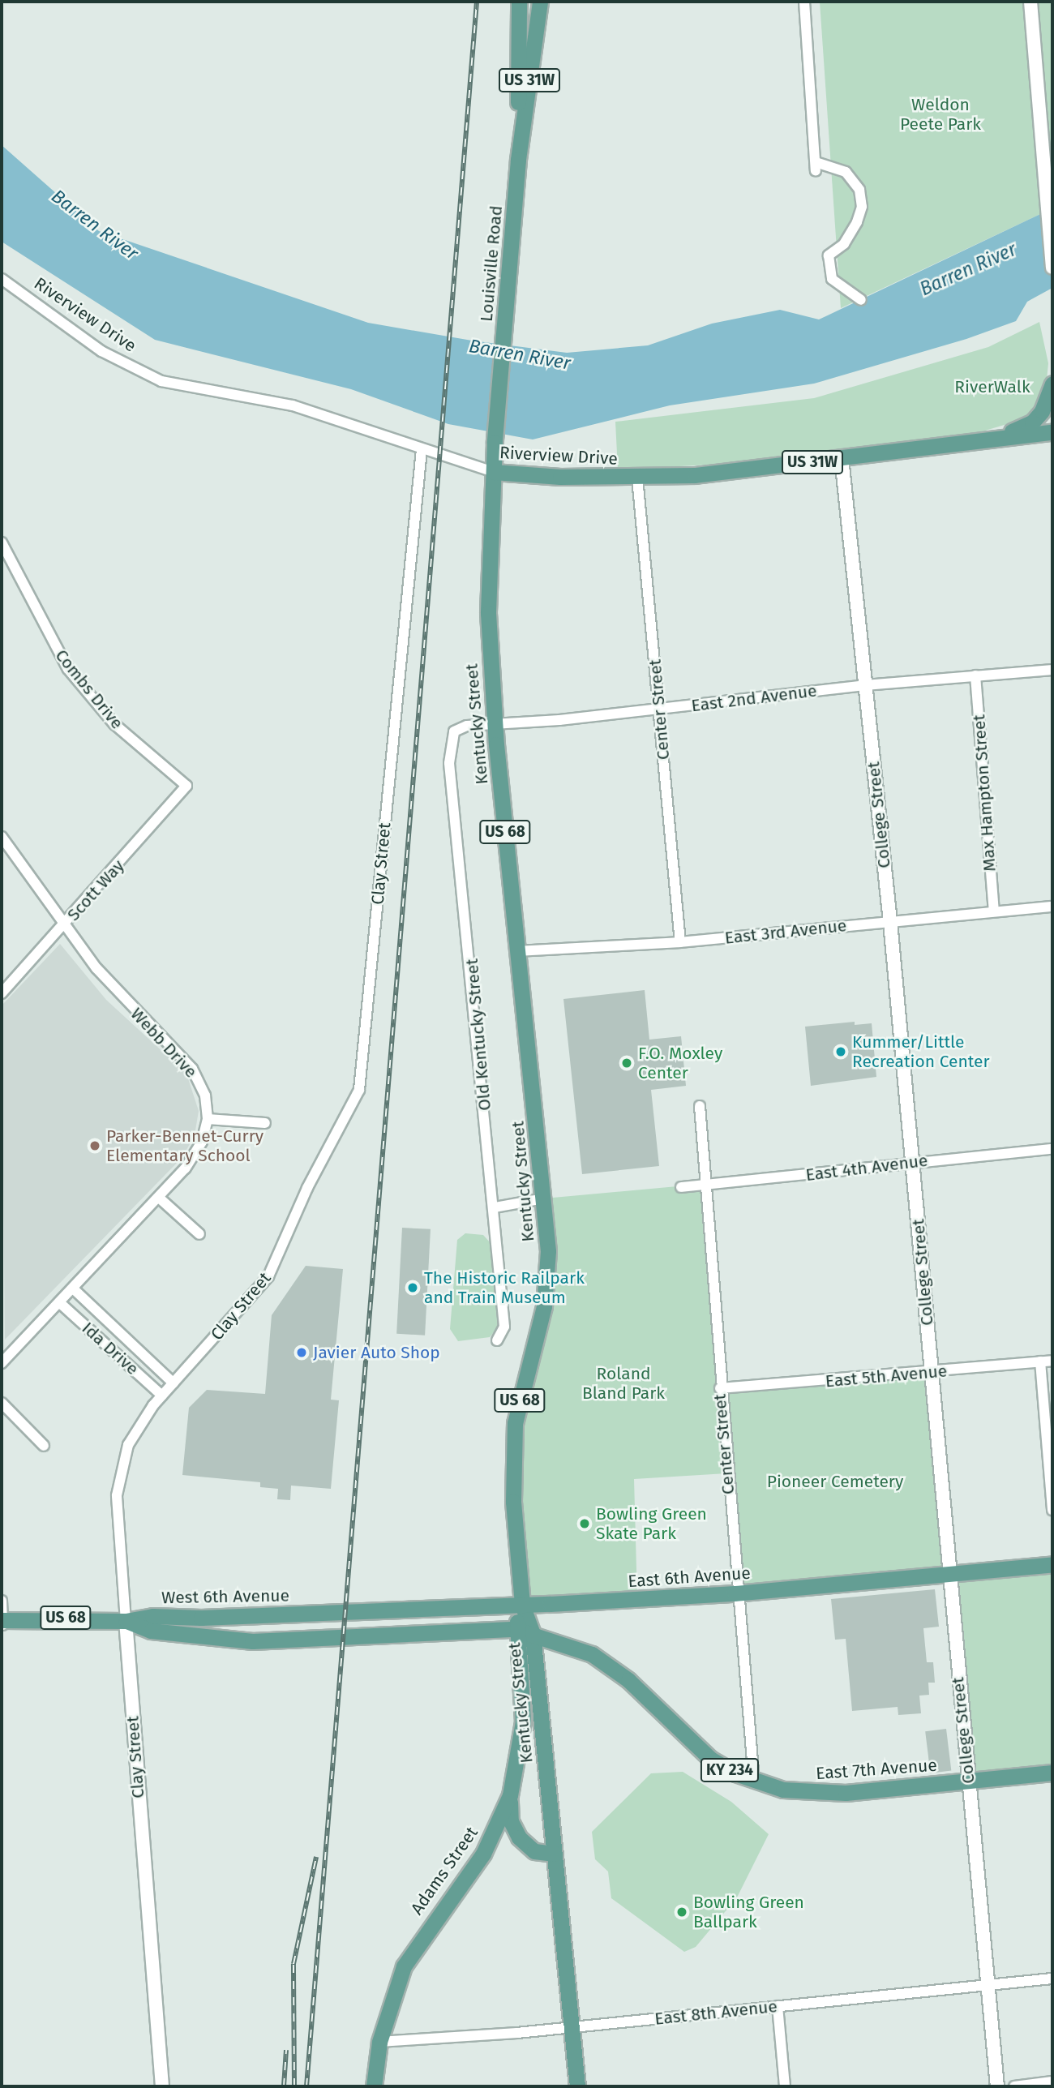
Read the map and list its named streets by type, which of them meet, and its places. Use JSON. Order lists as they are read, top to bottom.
{
  "streets": {
    "main road": [
      "US 31W",
      "Louisville Road",
      "Riverview Drive",
      "Kentucky Street",
      "US 68",
      "East 6th Avenue",
      "West 6th Avenue",
      "East 7th Avenue",
      "KY 234",
      "Adams Street"
    ],
    "street": [
      "Combs Drive",
      "East 2nd Avenue",
      "Center Street",
      "Max Hampton Street",
      "College Street",
      "Clay Street",
      "Scott Way",
      "East 3rd Avenue",
      "Old Kentucky Street",
      "Webb Drive",
      "East 4th Avenue",
      "Ida Drive",
      "East 5th Avenue",
      "East 8th Avenue"
    ]
  },
  "crossings": [
    ["Louisville Road", "Riverview Drive"],
    ["Louisville Road", "Kentucky Street"],
    ["Riverview Drive", "Center Street"],
    ["Riverview Drive", "Kentucky Street"],
    ["Riverview Drive", "College Street"],
    ["Riverview Drive", "Clay Street"],
    ["Combs Drive", "Scott Way"],
    ["East 2nd Avenue", "Center Street"],
    ["East 2nd Avenue", "Kentucky Street"],
    ["East 2nd Avenue", "Max Hampton Street"],
    ["East 2nd Avenue", "College Street"],
    ["East 2nd Avenue", "Old Kentucky Street"],
    ["Center Street", "East 3rd Avenue"],
    ["Center Street", "East 4th Avenue"],
    ["Center Street", "East 5th Avenue"],
    ["Center Street", "East 6th Avenue"],
    ["Center Street", "East 7th Avenue"],
    ["Kentucky Street", "East 3rd Avenue"],
    ["Kentucky Street", "East 6th Avenue"],
    ["Kentucky Street", "East 7th Avenue"],
    ["Kentucky Street", "Adams Street"],
    ["Kentucky Street", "East 8th Avenue"],
    ["Max Hampton Street", "East 3rd Avenue"],
    ["College Street", "East 3rd Avenue"],
    ["College Street", "East 4th Avenue"],
    ["College Street", "East 5th Avenue"],
    ["College Street", "East 6th Avenue"],
    ["College Street", "East 7th Avenue"],
    ["College Street", "East 8th Avenue"],
    ["Clay Street", "Ida Drive"],
    ["Clay Street", "West 6th Avenue"],
    ["Scott Way", "Webb Drive"],
    ["Webb Drive", "Ida Drive"],
    ["East 6th Avenue", "West 6th Avenue"],
    ["East 6th Avenue", "Adams Street"],
    ["West 6th Avenue", "East 7th Avenue"],
    ["West 6th Avenue", "Adams Street"],
    ["East 7th Avenue", "Adams Street"],
    ["Adams Street", "East 8th Avenue"]
  ],
  "water": ["Barren River"],
  "parks": [
    "Weldon Peete Park",
    "RiverWalk",
    "Roland Bland Park",
    "Pioneer Cemetery"
  ],
  "places": [
    "Kummer/Little Recreation Center",
    "F.O. Moxley Center",
    "Parker-Bennet-Curry Elementary School",
    "The Historic Railpark and Train Museum",
    "Javier Auto Shop",
    "Bowling Green Skate Park",
    "Bowling Green Ballpark"
  ]
}
